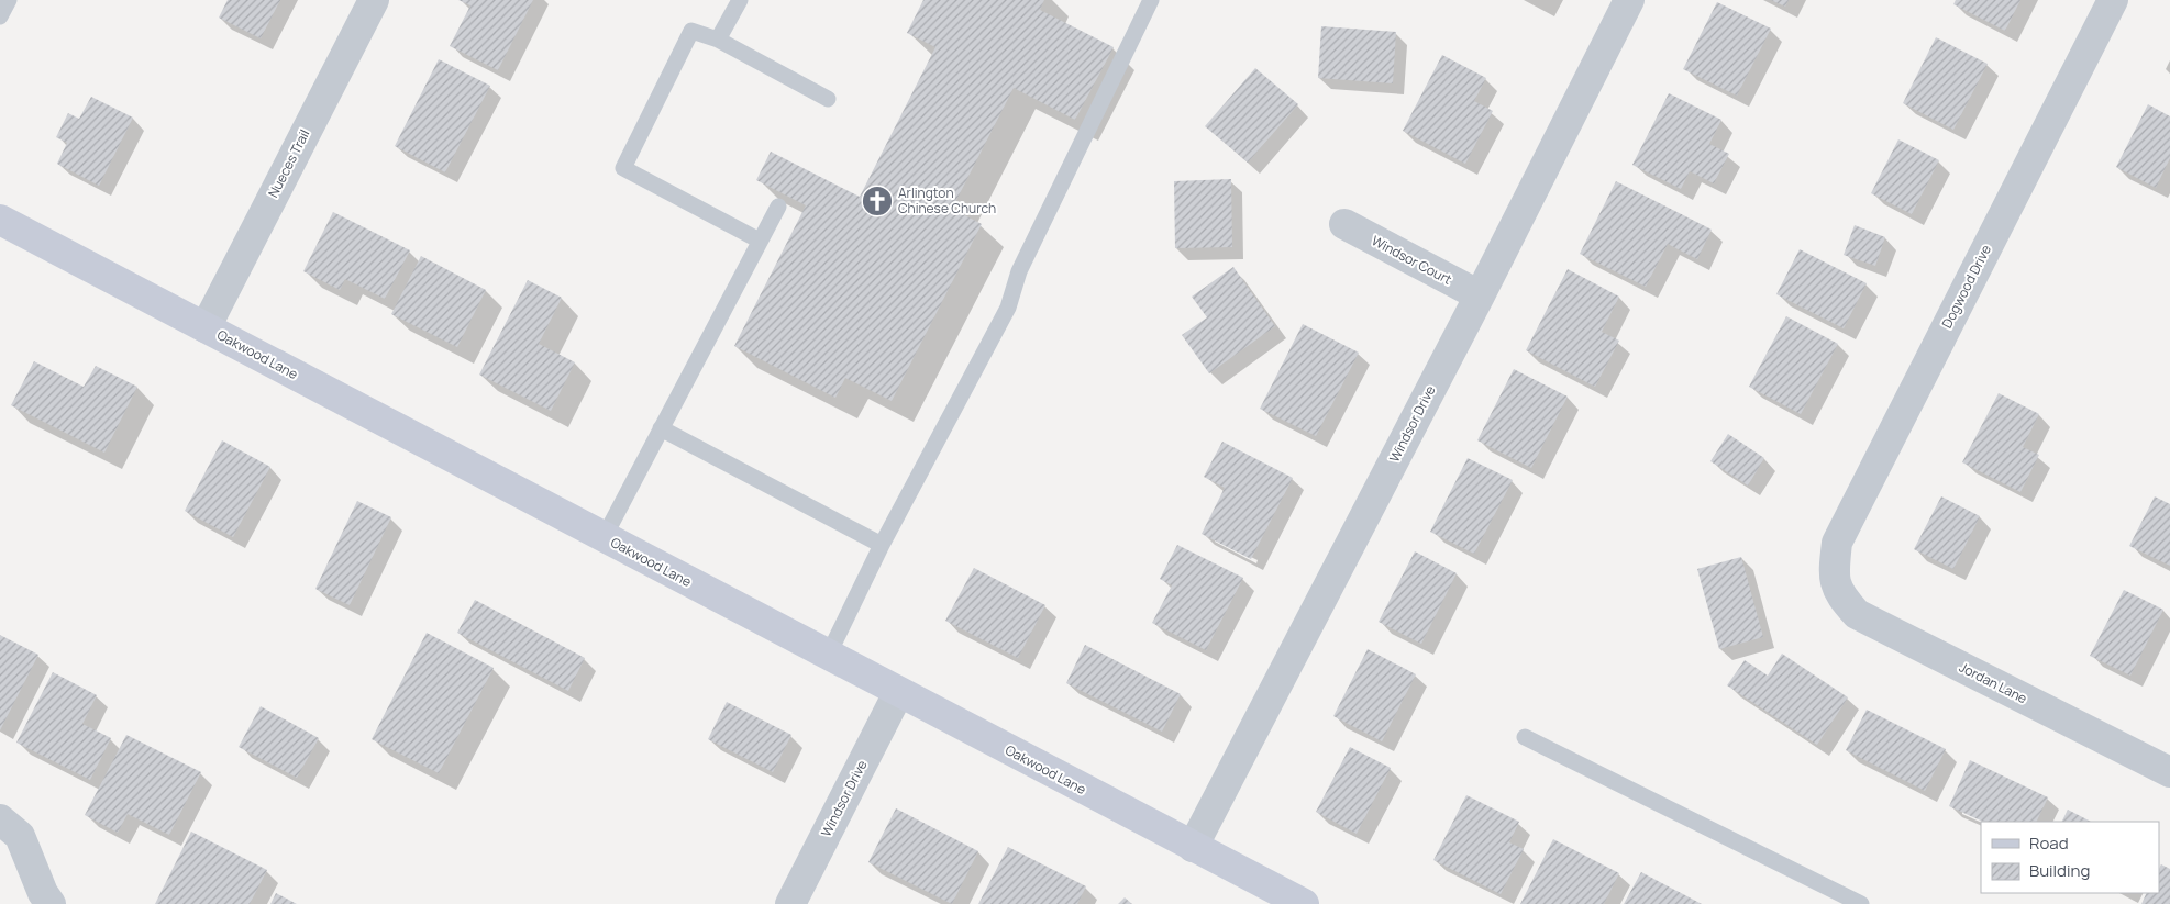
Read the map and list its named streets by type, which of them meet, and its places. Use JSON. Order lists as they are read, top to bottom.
{
  "streets": {
    "street": [
      "Nueces Trail",
      "Windsor Court",
      "Dogwood Drive",
      "Oakwood Lane",
      "Windsor Drive",
      "Jordan Lane"
    ]
  },
  "crossings": [
    ["Nueces Trail", "Oakwood Lane"],
    ["Windsor Court", "Windsor Drive"],
    ["Dogwood Drive", "Jordan Lane"],
    ["Oakwood Lane", "Windsor Drive"]
  ],
  "places": {
    "church": ["Arlington Chinese Church"]
  },
  "legend": ["Road", "Building"]
}
